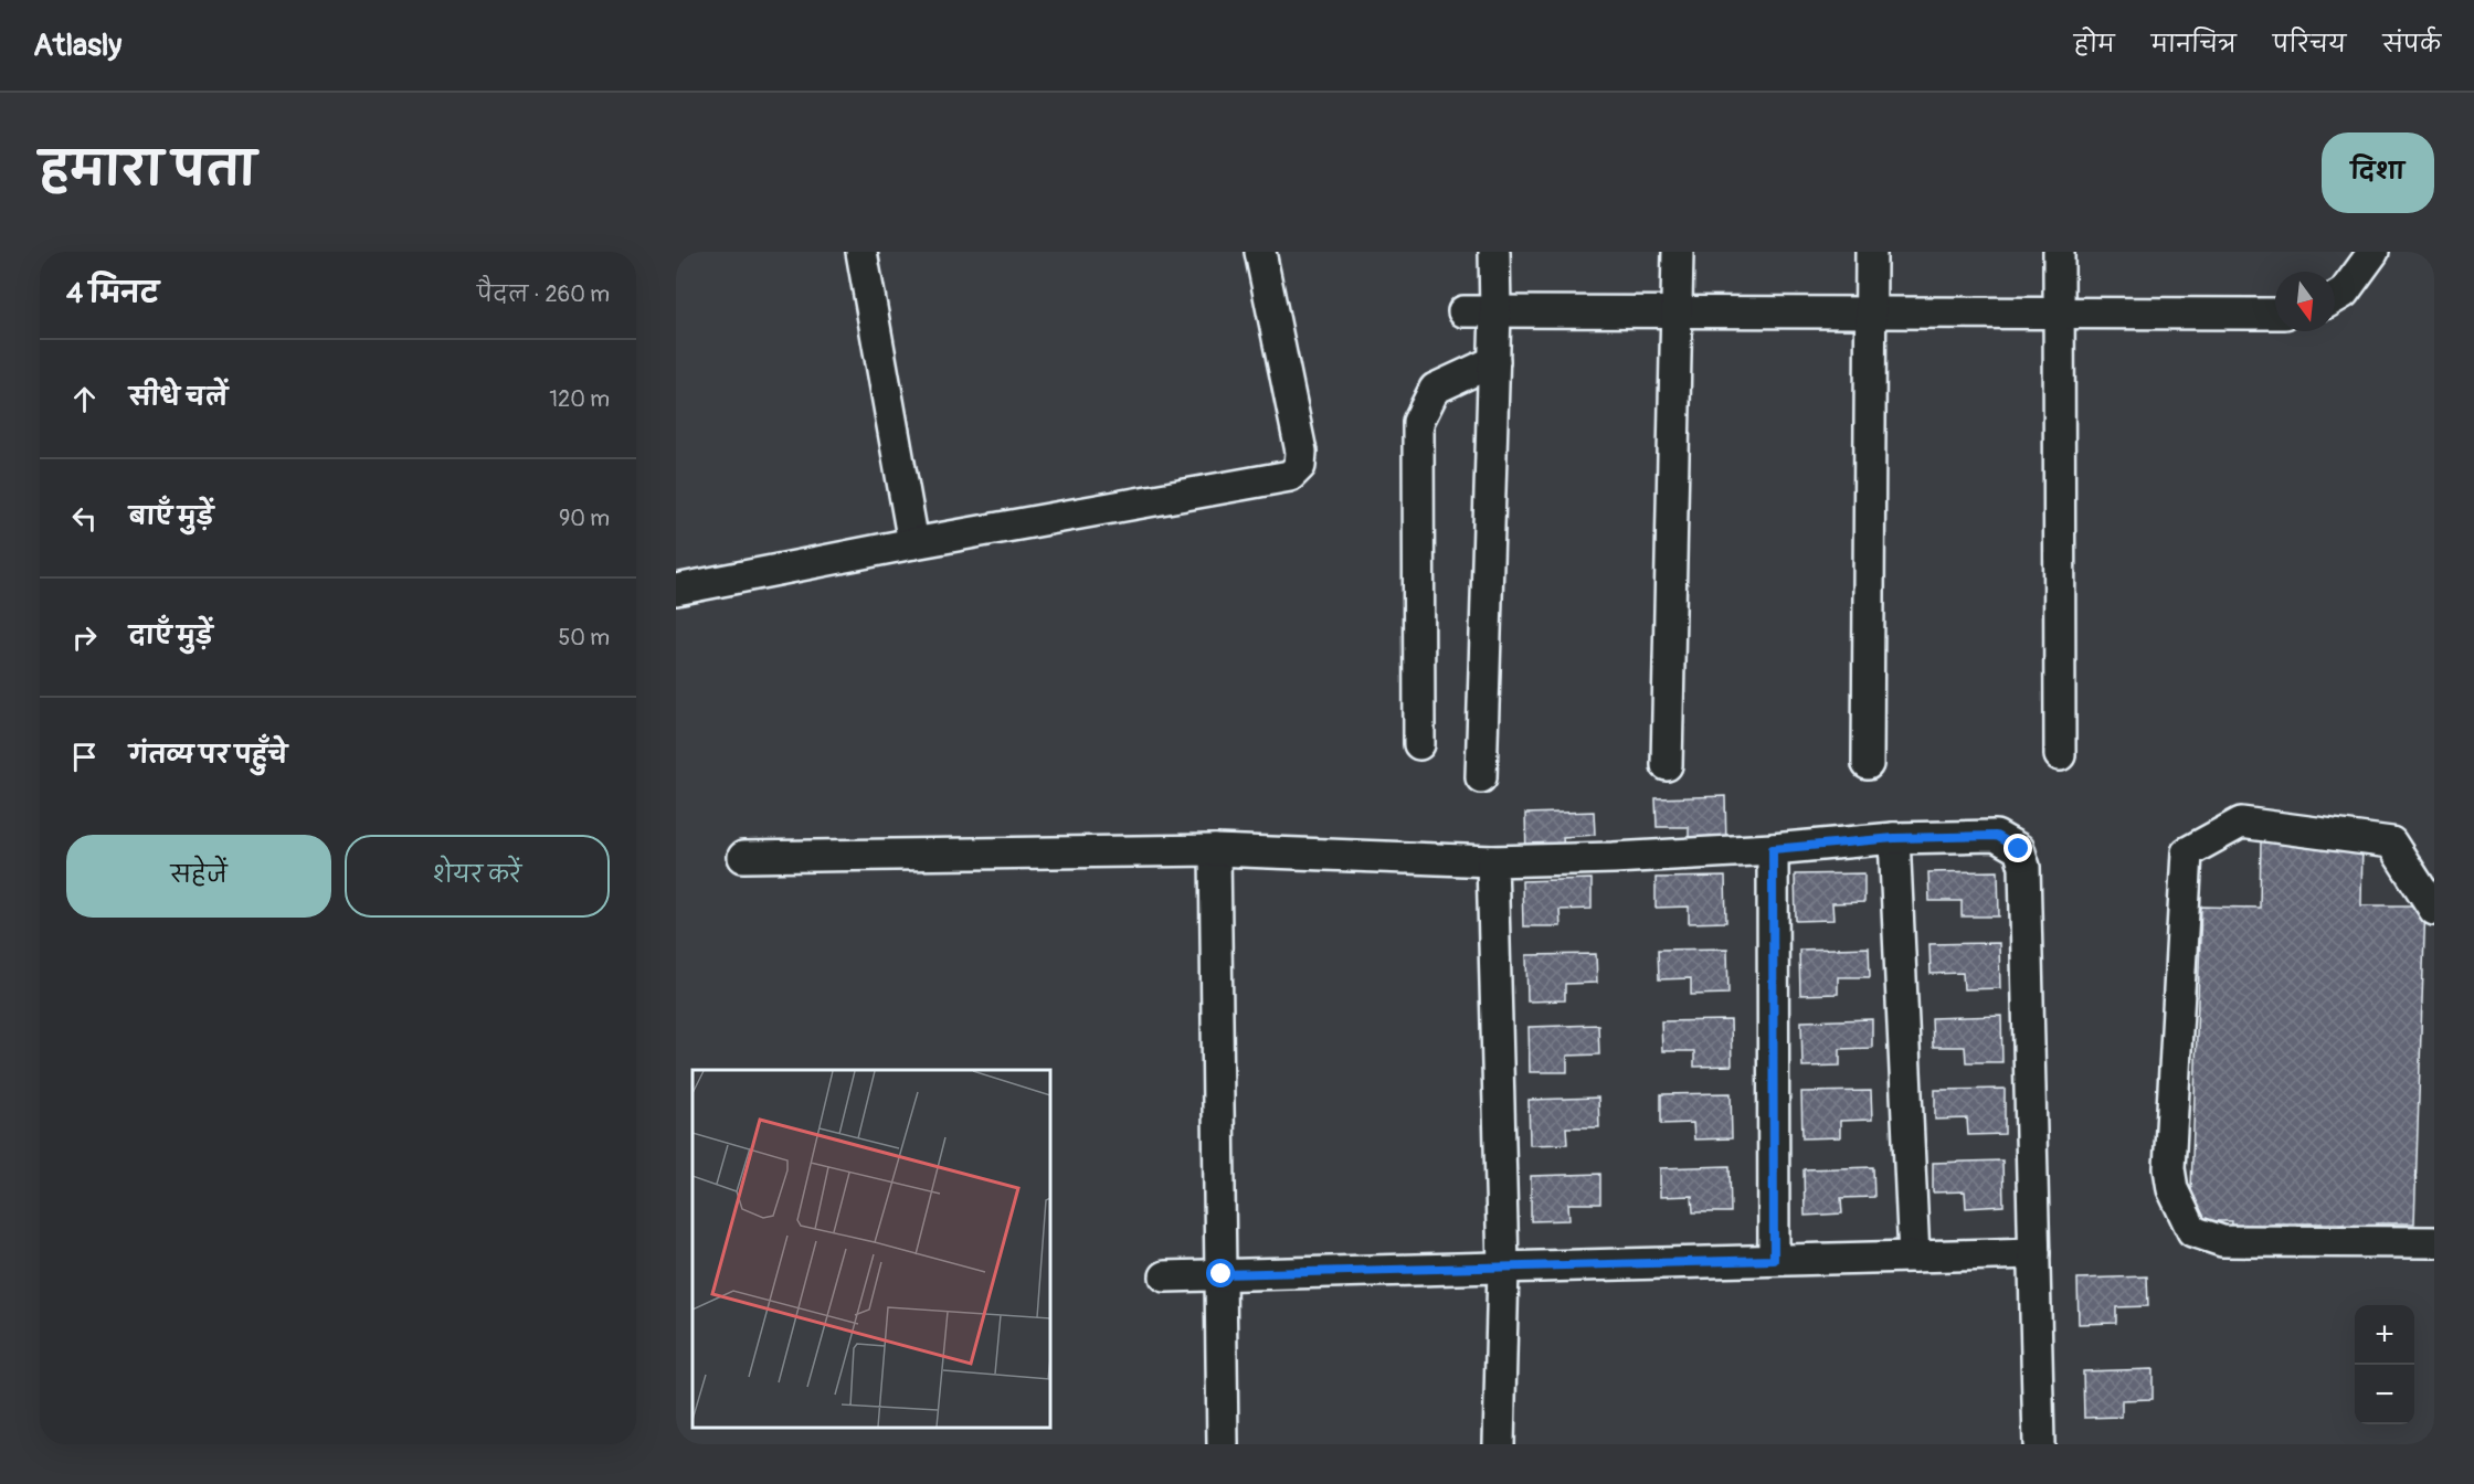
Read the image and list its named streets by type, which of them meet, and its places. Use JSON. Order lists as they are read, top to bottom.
{
  "north": "bottom",
  "page": {
    "header": "Atlasly",
    "nav": [
      "होम",
      "मानचित्र",
      "परिचय",
      "संपर्क"
    ],
    "title": "हमारा पता",
    "buttons": [
      "दिशा",
      ["सहेजें", "शेयर करें"]
    ],
    "heading": ["4 मिनट", "पैदल · 260 m"],
    "list": [
      ["सीधे चलें", "120 m"],
      ["बाएँ मुड़ें", "90 m"],
      ["दाएँ मुड़ें", "50 m"],
      "गंतव्य पर पहुँचे"
    ],
    "map_buttons": ["+", "−"]
  }
}
